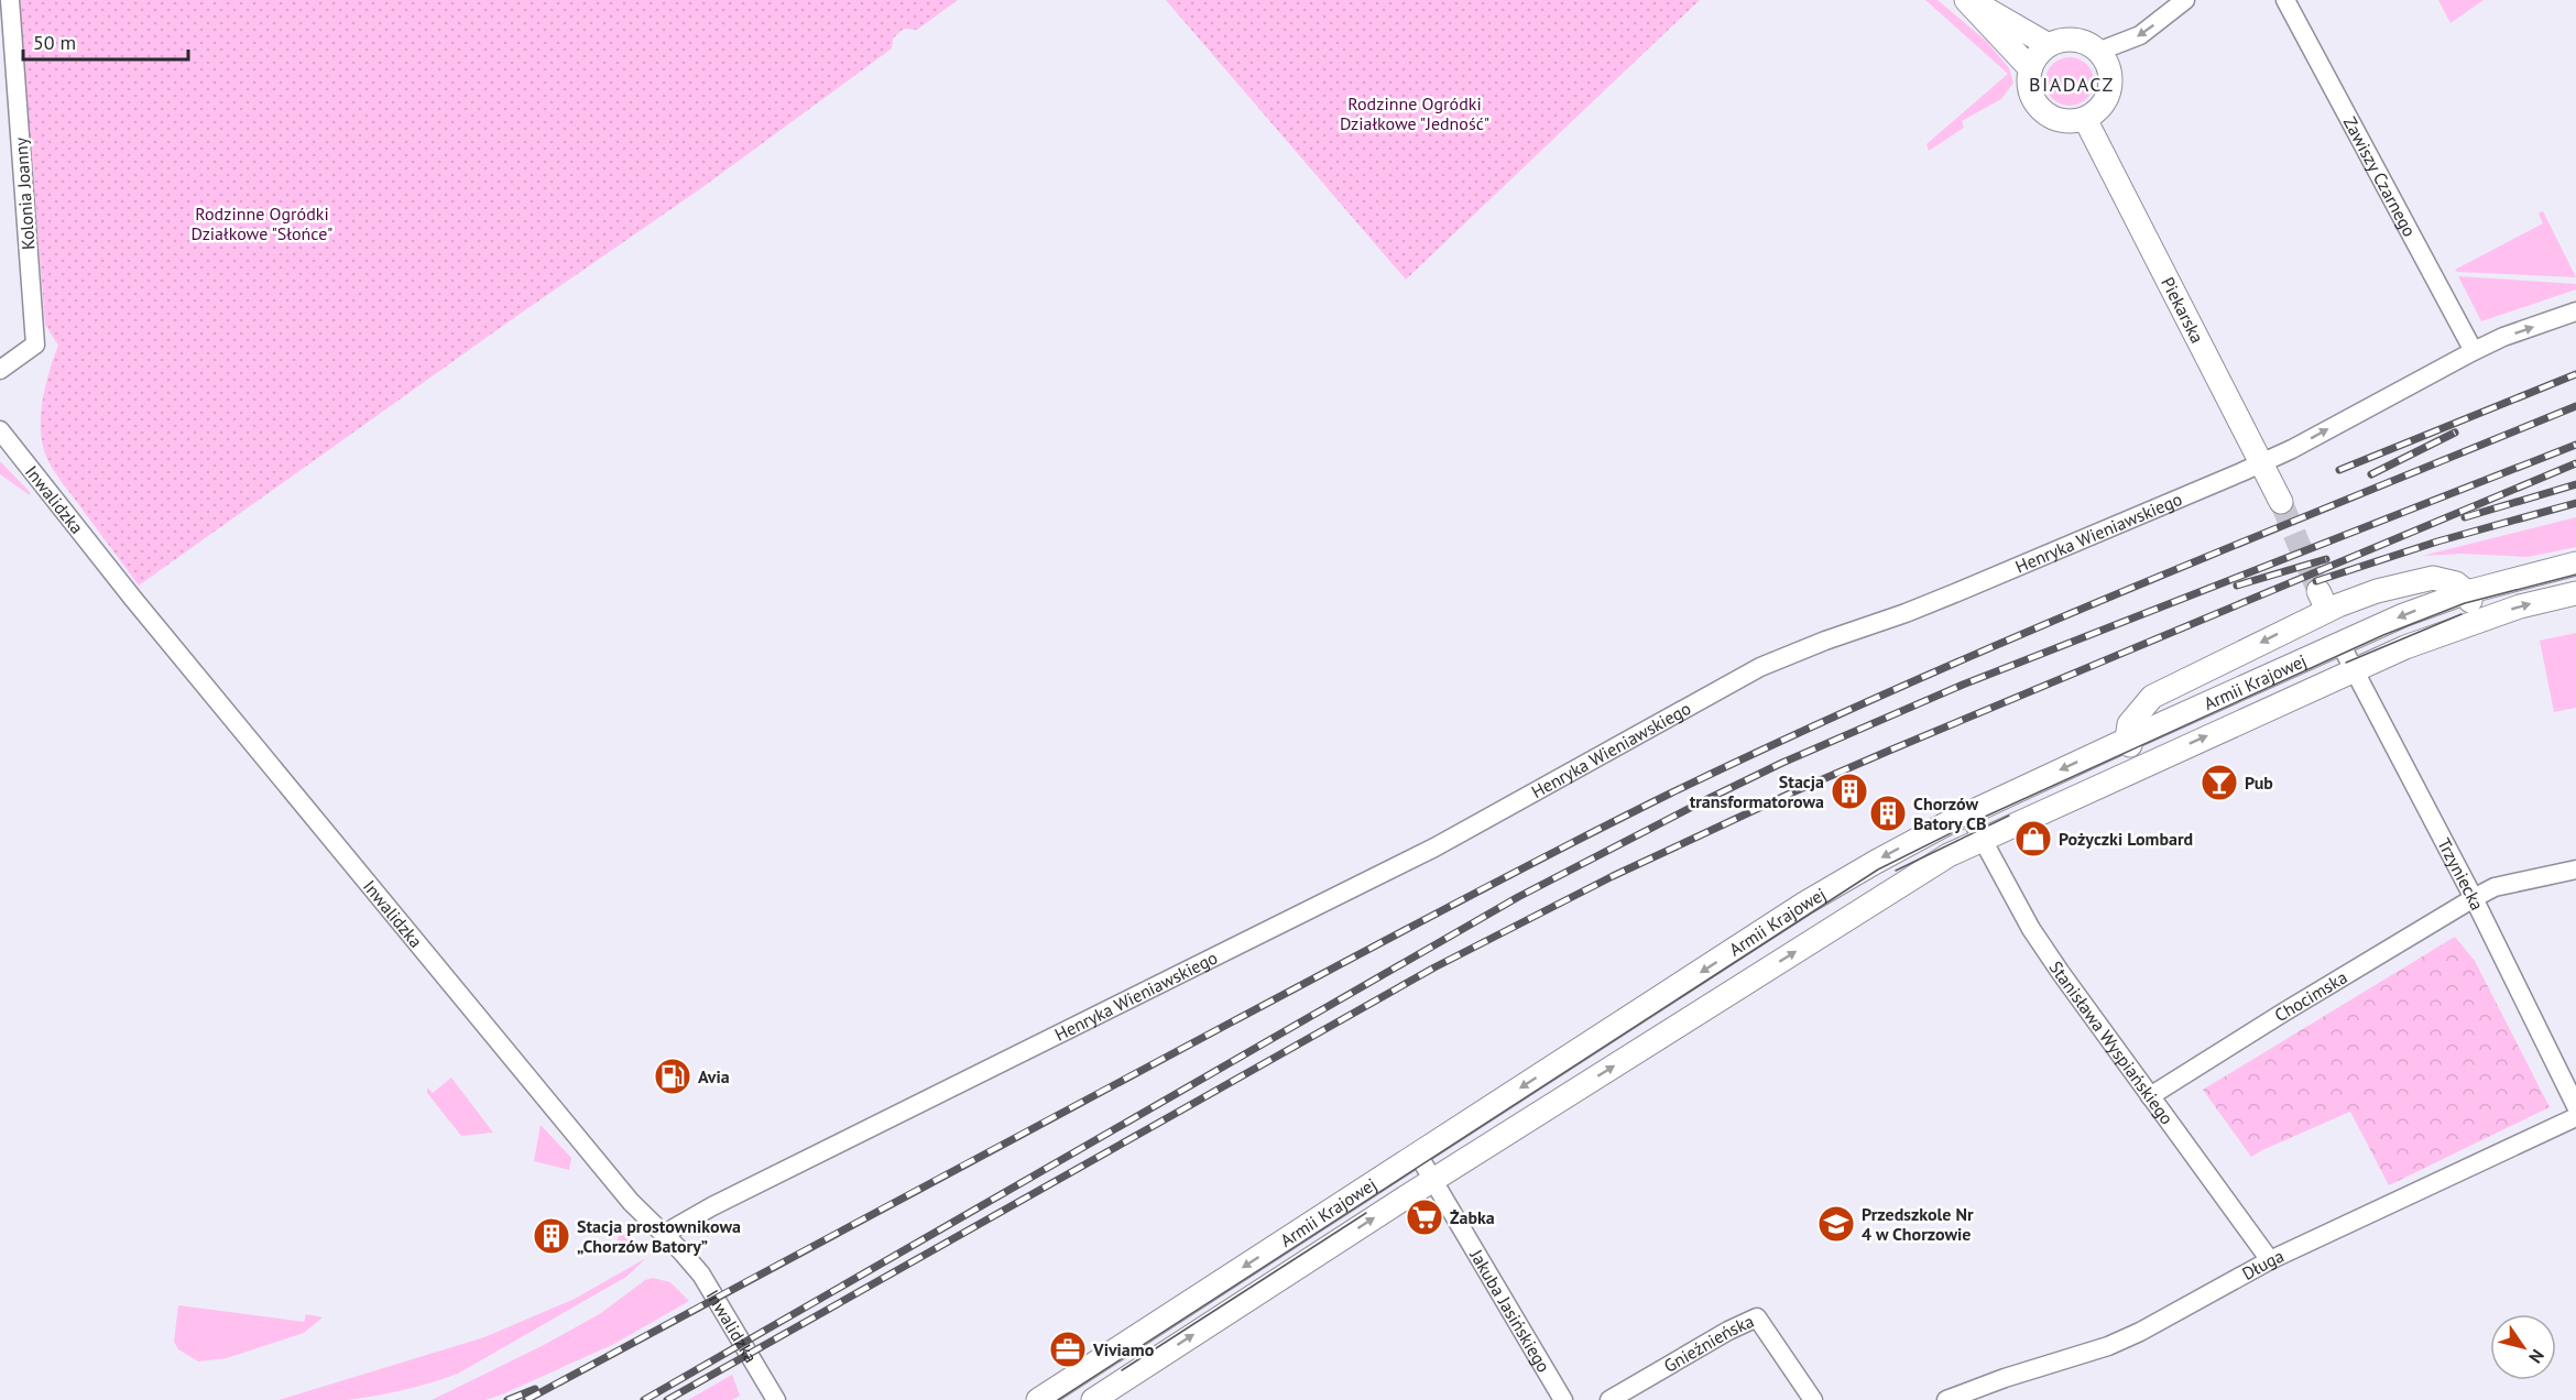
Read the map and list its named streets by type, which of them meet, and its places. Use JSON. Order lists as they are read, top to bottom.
{
  "streets": {
    "street": [
      "Zawiszy Czarnego",
      "Kolonia Joanny",
      "Piekarska",
      "Inwalidzka",
      "Henryka Wieniawskiego",
      "Armii Krajowej",
      "Trzyniecka",
      "Chocimska",
      "Stanisława Wyspiańskiego",
      "Długa",
      "Jakuba Jasińskiego",
      "Gnieźnieńska"
    ]
  },
  "crossings": [
    ["Zawiszy Czarnego", "Henryka Wieniawskiego"],
    ["Piekarska", "Henryka Wieniawskiego"],
    ["Inwalidzka", "Henryka Wieniawskiego"],
    ["Armii Krajowej", "Trzyniecka"],
    ["Armii Krajowej", "Stanisława Wyspiańskiego"],
    ["Armii Krajowej", "Jakuba Jasińskiego"],
    ["Trzyniecka", "Chocimska"],
    ["Chocimska", "Stanisława Wyspiańskiego"],
    ["Stanisława Wyspiańskiego", "Długa"]
  ],
  "districts": ["BIADACZ"],
  "parks": ["Rodzinne Ogródki Działkowe \"Jedność\"", "Rodzinne Ogródki Działkowe \"Słońce\""],
  "places": {
    "bar": ["Pub"],
    "building": ["Stacja transformatorowa", "Chorzów Batory CB", "Stacja prostownikowa „Chorzów Batory”"],
    "shop": ["Pożyczki Lombard"],
    "fuel station": ["Avia"],
    "supermarket": ["Żabka"],
    "school or university": ["Przedszkole Nr 4 w Chorzowie"],
    "office": ["Viviamo"]
  },
  "scale_bar": "50 m",
  "north": "bottom right"
}
